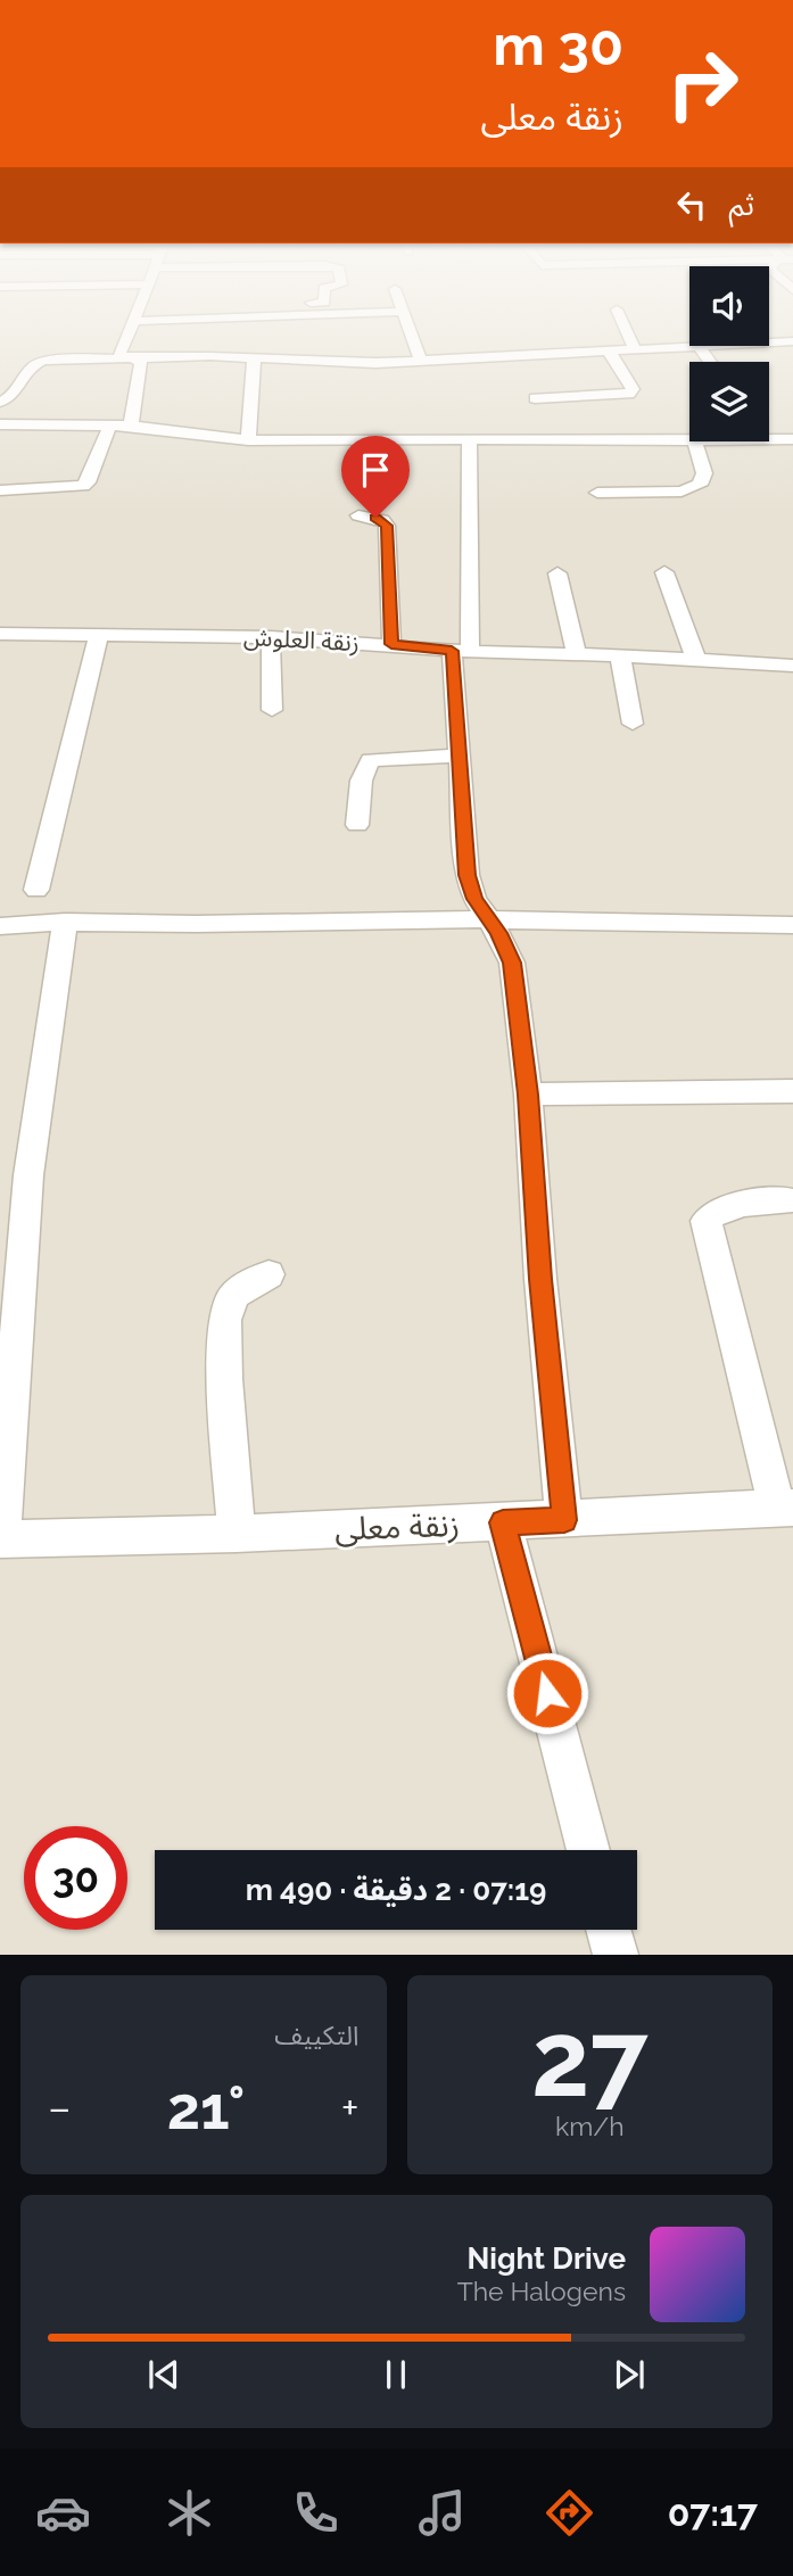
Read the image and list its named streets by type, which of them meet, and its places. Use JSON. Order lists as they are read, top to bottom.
{
  "streets": {
    "street": ["زنقة العلوش", "زنقة معلى"]
  },
  "page": {
    "turn": ["30 m", "زنقة معلى"],
    "then": "ثم",
    "limit": "30",
    "trip": "07:19 · 2 دقيقة · 490 m",
    "tile": [
      ["27", "km/h"],
      "التكييف"
    ],
    "heat": ["−", "21°", "+"],
    "song": ["Night Drive", "The Halogens"],
    "tabs": "07:17"
  }
}
